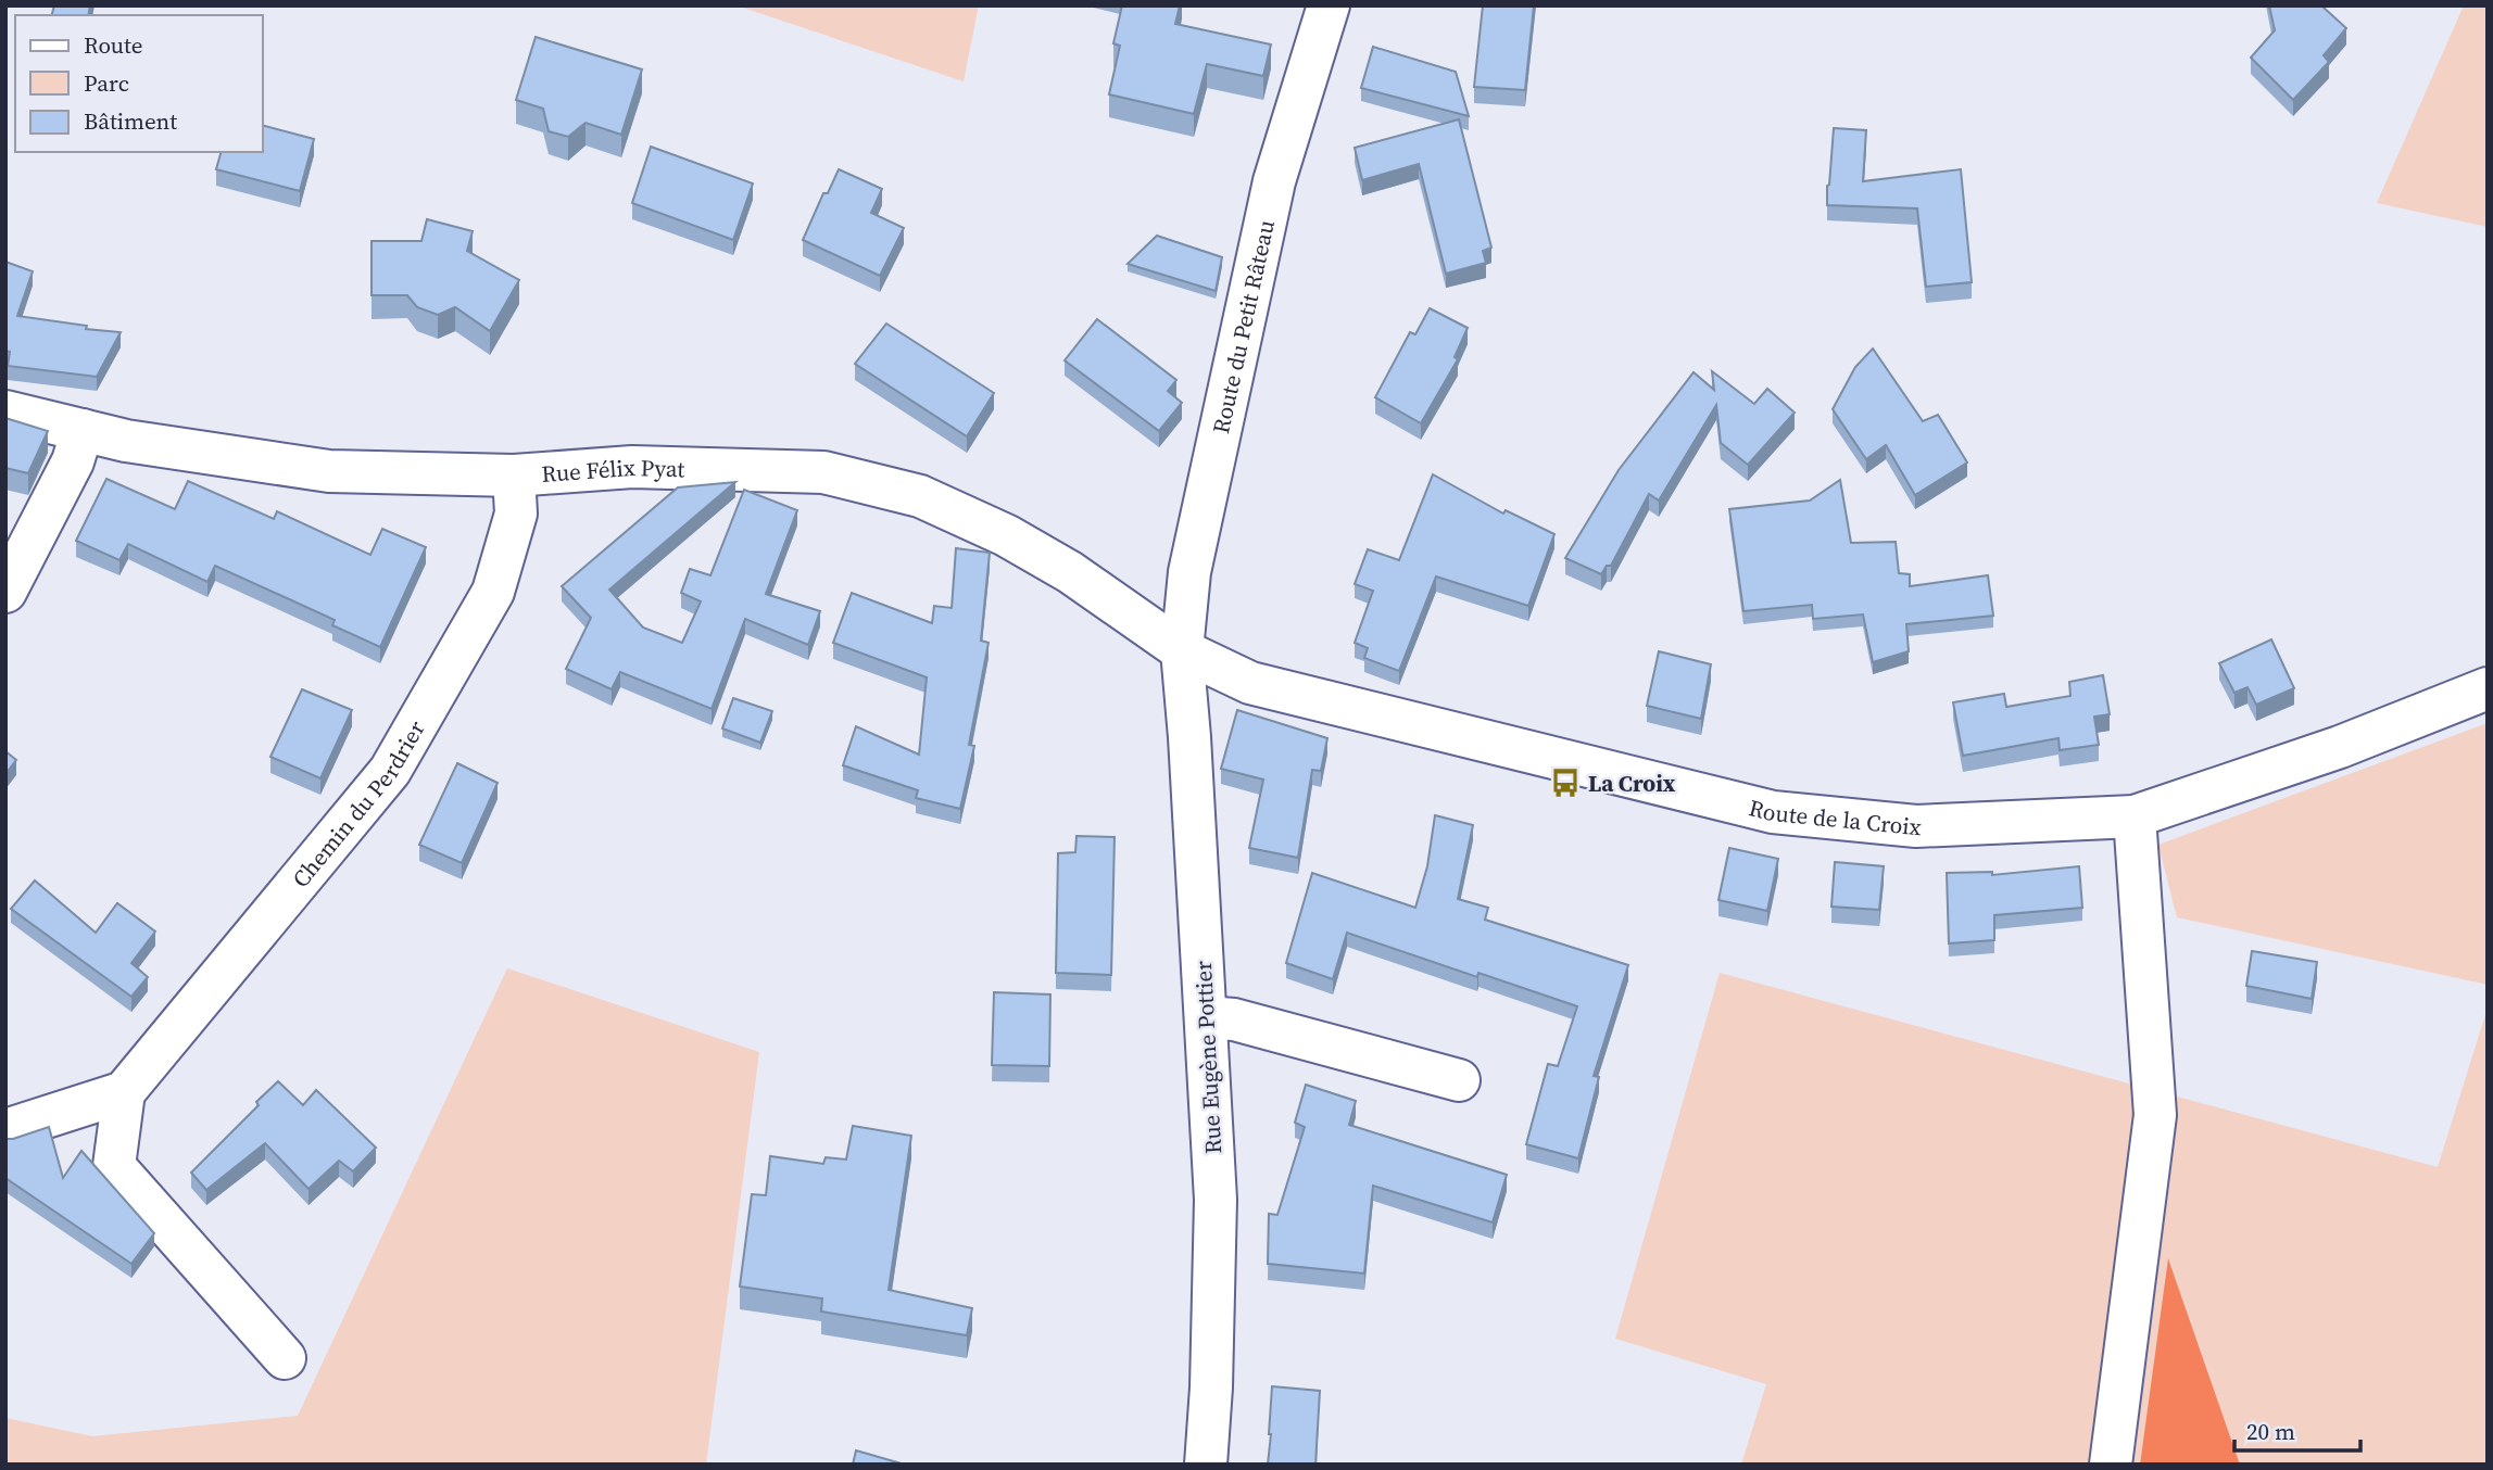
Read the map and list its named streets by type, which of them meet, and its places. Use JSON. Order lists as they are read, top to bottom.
{
  "streets": {
    "street": [
      "Route du Petit Râteau",
      "Rue Félix Pyat",
      "Chemin du Perdrier",
      "Route de la Croix",
      "Rue Eugène Pottier"
    ]
  },
  "crossings": [
    ["Route du Petit Râteau", "Rue Félix Pyat"],
    ["Route du Petit Râteau", "Route de la Croix"],
    ["Route du Petit Râteau", "Rue Eugène Pottier"],
    ["Rue Félix Pyat", "Chemin du Perdrier"],
    ["Rue Félix Pyat", "Route de la Croix"],
    ["Rue Félix Pyat", "Rue Eugène Pottier"],
    ["Route de la Croix", "Rue Eugène Pottier"]
  ],
  "places": {
    "bus stop": ["La Croix"]
  },
  "legend": ["Route", "Parc", "Bâtiment"],
  "scale_bar": "20 m"
}
